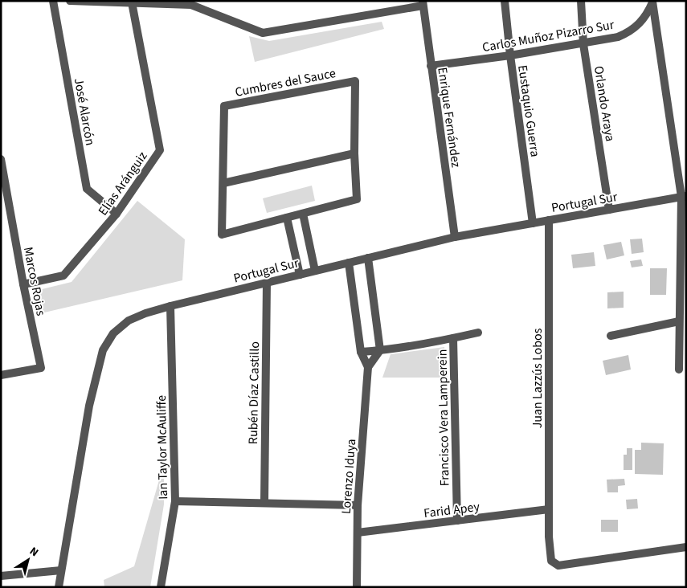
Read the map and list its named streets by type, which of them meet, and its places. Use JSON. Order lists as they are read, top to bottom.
{
  "streets": {
    "street": [
      "Carlos Muñoz Pizarro Sur",
      "Cumbres del Sauce",
      "Orlando Araya",
      "Eustaquio Guerra",
      "José Alarcón",
      "Enrique Fernández",
      "Elías Aránguiz",
      "Portugal Sur",
      "Marcos Rojas",
      "Juan Lazzús Lobos",
      "Rubén Díaz Castillo",
      "Francisco Vera Lamperein",
      "Ian Taylor McAuliffe",
      "Lorenzo Iduya",
      "Farid Apey"
    ]
  },
  "crossings": [
    ["Carlos Muñoz Pizarro Sur", "Orlando Araya"],
    ["Carlos Muñoz Pizarro Sur", "Eustaquio Guerra"],
    ["Carlos Muñoz Pizarro Sur", "Enrique Fernández"],
    ["Orlando Araya", "Portugal Sur"],
    ["Eustaquio Guerra", "Portugal Sur"],
    ["José Alarcón", "Elías Aránguiz"],
    ["Enrique Fernández", "Portugal Sur"],
    ["Elías Aránguiz", "Marcos Rojas"],
    ["Portugal Sur", "Juan Lazzús Lobos"],
    ["Portugal Sur", "Rubén Díaz Castillo"],
    ["Portugal Sur", "Ian Taylor McAuliffe"],
    ["Portugal Sur", "Lorenzo Iduya"],
    ["Juan Lazzús Lobos", "Farid Apey"],
    ["Francisco Vera Lamperein", "Lorenzo Iduya"],
    ["Francisco Vera Lamperein", "Farid Apey"],
    ["Lorenzo Iduya", "Farid Apey"]
  ],
  "north": "top right"
}
